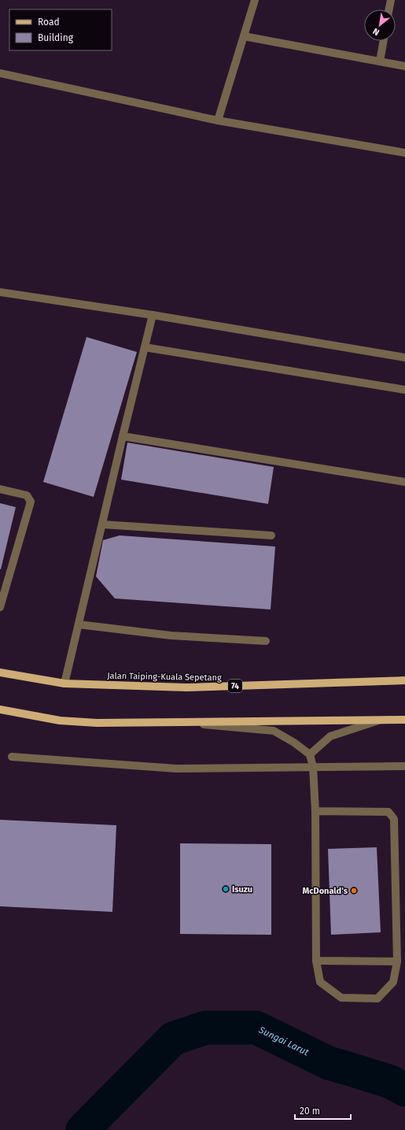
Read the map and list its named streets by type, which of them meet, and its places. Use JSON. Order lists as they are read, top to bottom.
{
  "streets": {
    "main road": ["Jalan Taiping-Kuala Sepetang", "74"]
  },
  "water": ["Sungai Larut"],
  "places": ["Isuzu", "McDonald's"],
  "legend": ["Road", "Building"],
  "scale_bar": "20 m",
  "north": "bottom left"
}
